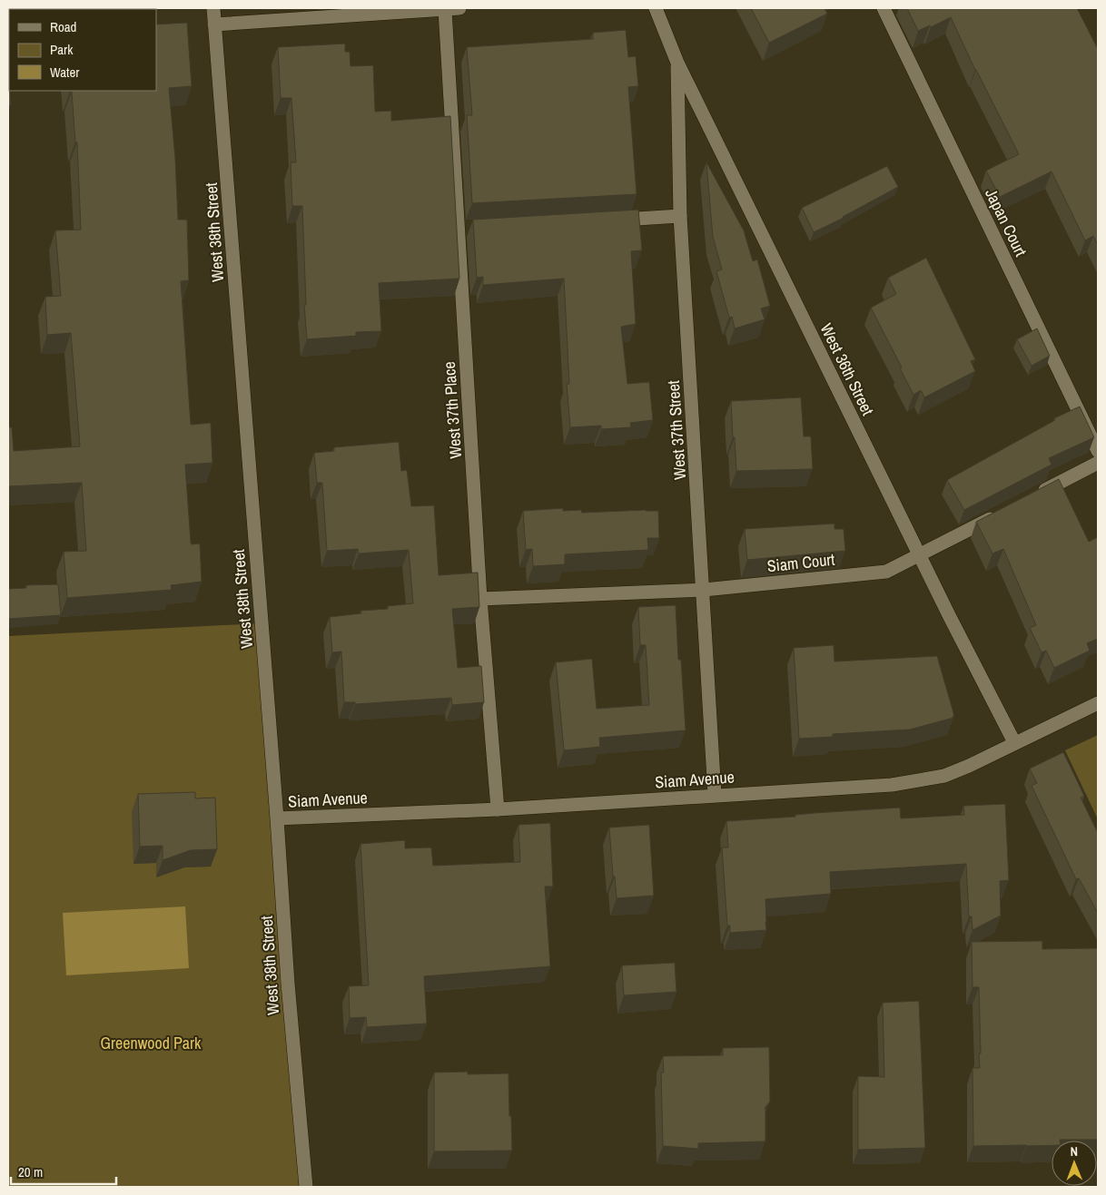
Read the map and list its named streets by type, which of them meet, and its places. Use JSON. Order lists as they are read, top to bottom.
{
  "streets": {
    "street": [
      "Japan Court",
      "West 38th Street",
      "West 36th Street",
      "West 37th Place",
      "West 37th Street",
      "Siam Court",
      "Siam Avenue"
    ]
  },
  "crossings": [
    ["West 38th Street", "Siam Avenue"],
    ["West 36th Street", "West 37th Street"],
    ["West 36th Street", "Siam Court"],
    ["West 36th Street", "Siam Avenue"],
    ["West 37th Place", "Siam Court"],
    ["West 37th Place", "Siam Avenue"],
    ["West 37th Street", "Siam Court"],
    ["West 37th Street", "Siam Avenue"]
  ],
  "parks": ["Greenwood Park"],
  "legend": ["Road", "Park", "Water"],
  "scale_bar": "20 m",
  "north": "top"
}
